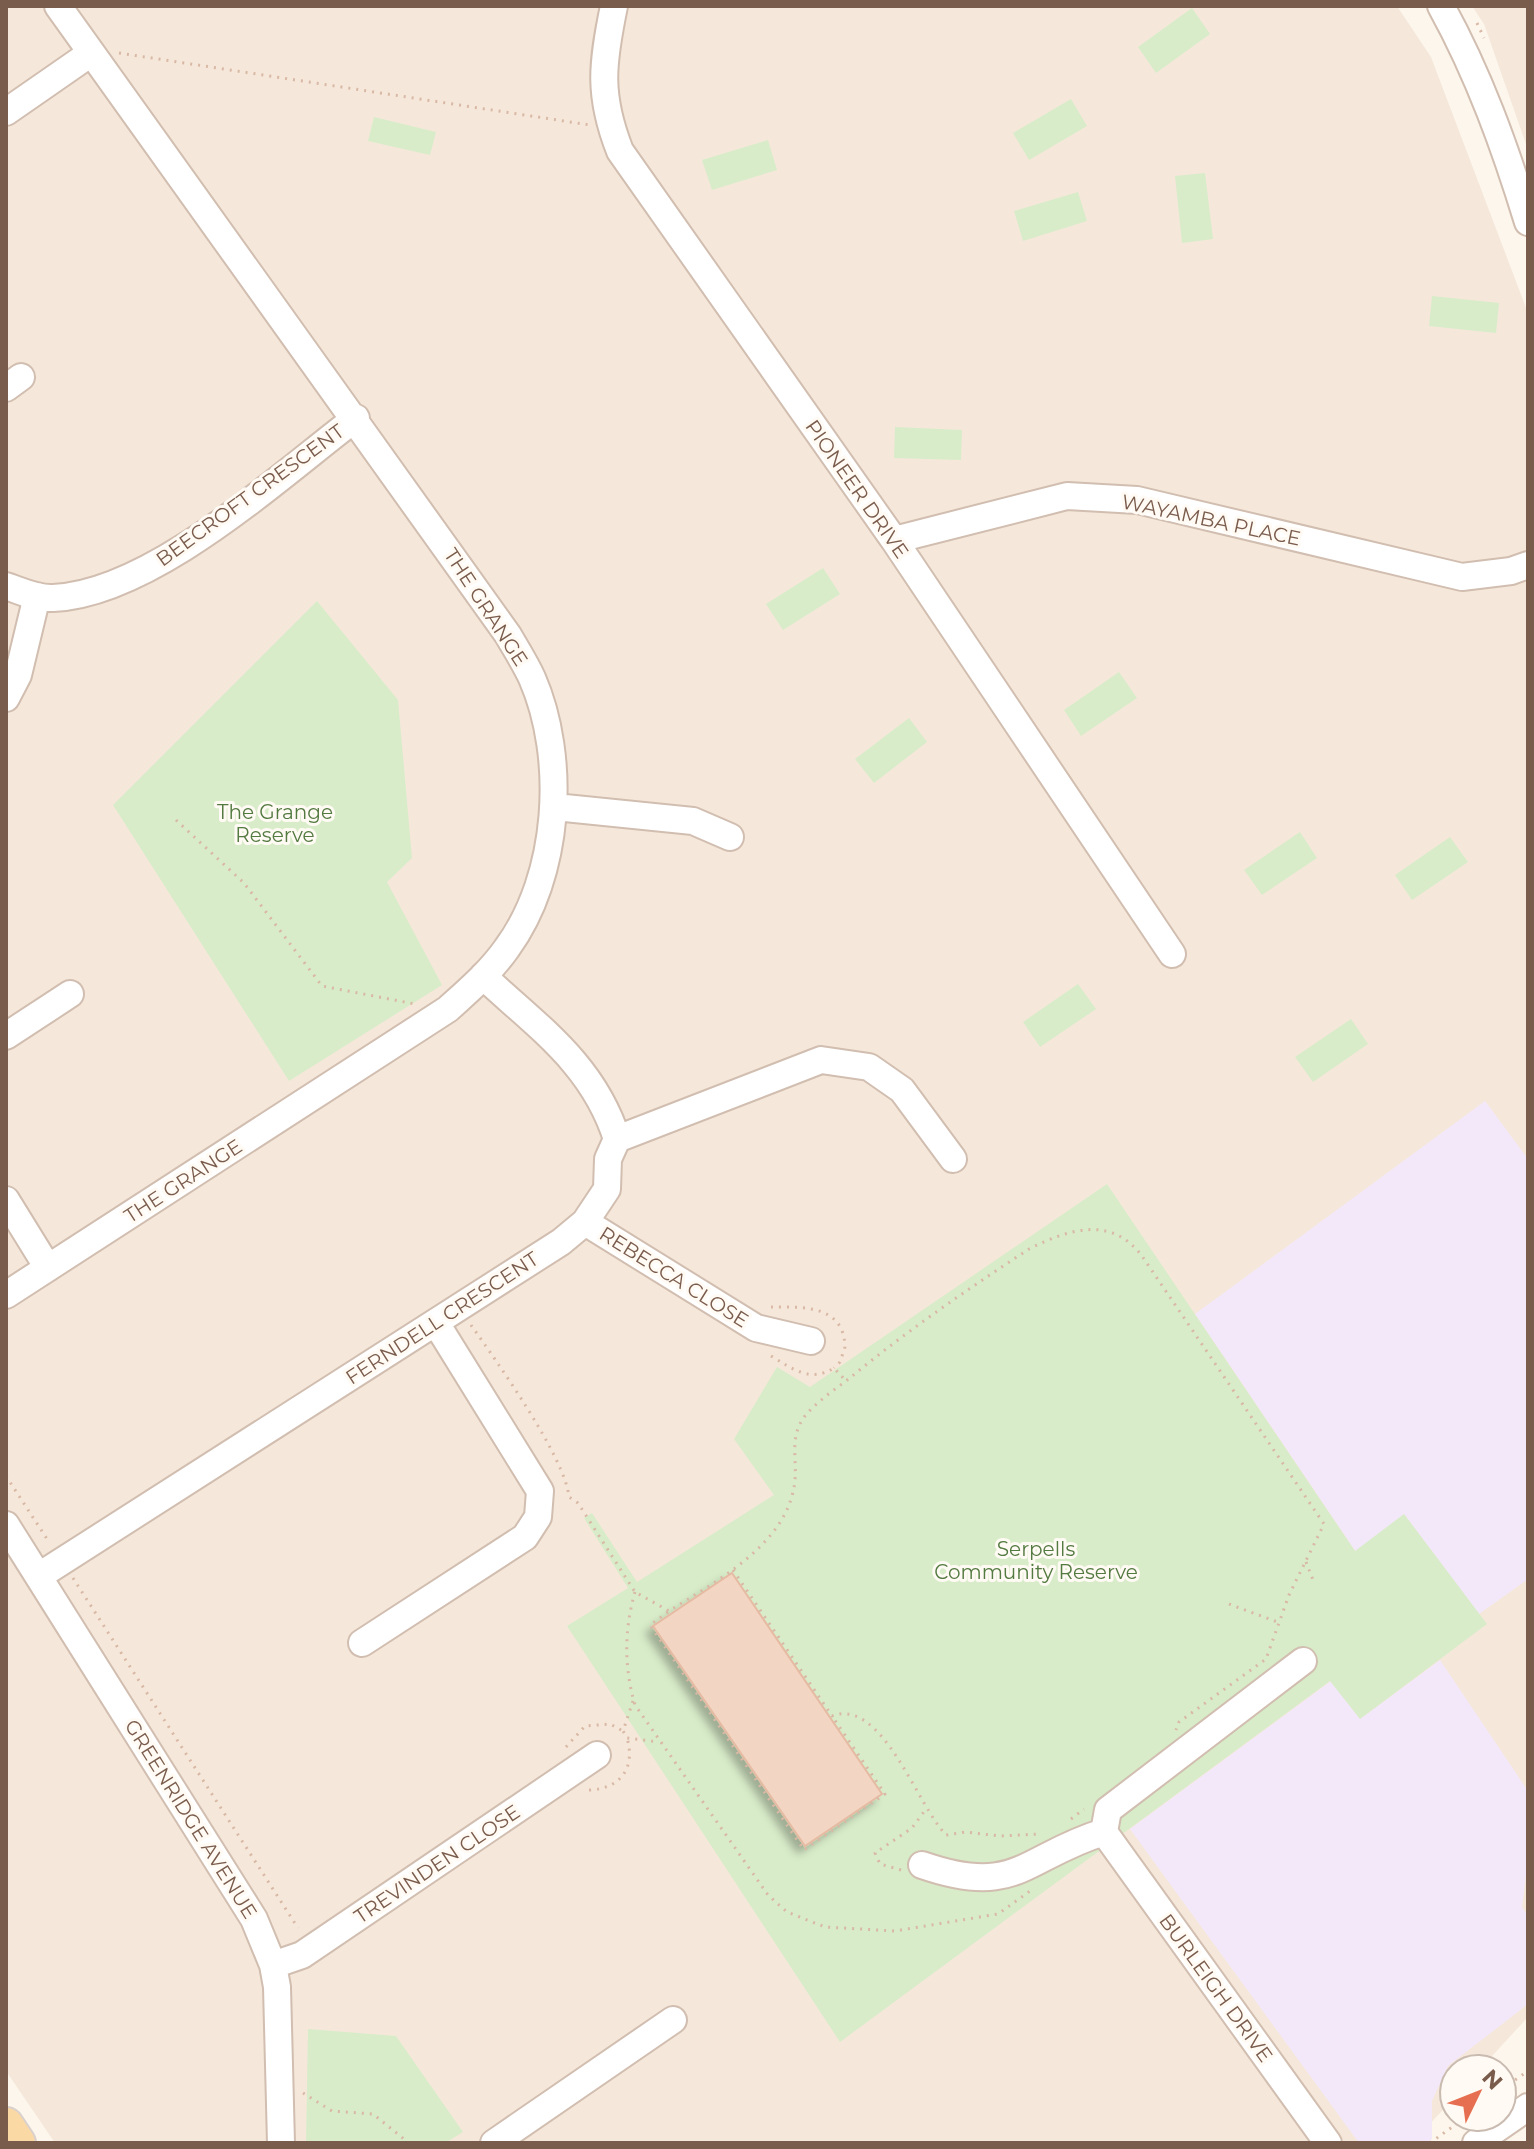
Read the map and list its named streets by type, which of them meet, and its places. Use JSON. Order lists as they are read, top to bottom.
{
  "streets": {
    "street": [
      "PIONEER DRIVE",
      "BEECROFT CRESCENT",
      "WAYAMBA PLACE",
      "THE GRANGE",
      "REBECCA CLOSE",
      "FERNDELL CRESCENT",
      "GREENRIDGE AVENUE",
      "TREVINDEN CLOSE",
      "BURLEIGH DRIVE"
    ]
  },
  "crossings": [
    ["PIONEER DRIVE", "WAYAMBA PLACE"],
    ["BEECROFT CRESCENT", "THE GRANGE"],
    ["REBECCA CLOSE", "FERNDELL CRESCENT"],
    ["FERNDELL CRESCENT", "GREENRIDGE AVENUE"],
    ["GREENRIDGE AVENUE", "TREVINDEN CLOSE"]
  ],
  "parks": ["The Grange Reserve", "Serpells Community Reserve"],
  "north": "top right"
}
